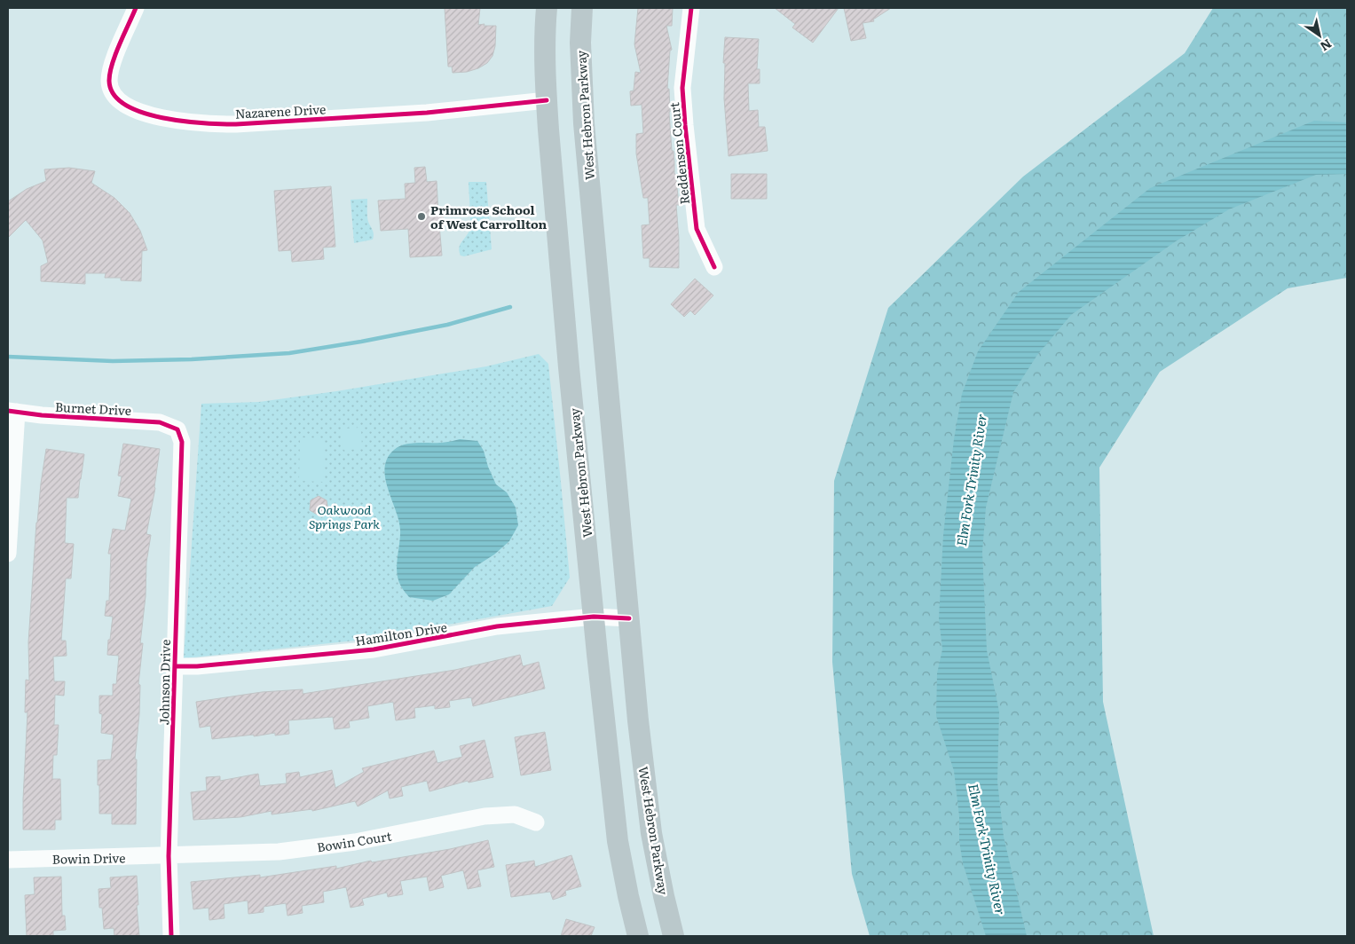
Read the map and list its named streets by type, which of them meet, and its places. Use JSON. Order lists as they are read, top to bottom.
{
  "streets": {
    "main road": ["West Hebron Parkway"],
    "street": [
      "Nazarene Drive",
      "Reddenson Court",
      "Burnet Drive",
      "Hamilton Drive",
      "Johnson Drive",
      "Bowin Court",
      "Bowin Drive"
    ]
  },
  "crossings": [
    ["Nazarene Drive", "West Hebron Parkway"],
    ["West Hebron Parkway", "Hamilton Drive"],
    ["Burnet Drive", "Johnson Drive"],
    ["Hamilton Drive", "Johnson Drive"],
    ["Johnson Drive", "Bowin Court"],
    ["Johnson Drive", "Bowin Drive"],
    ["Bowin Court", "Bowin Drive"]
  ],
  "water": ["Elm Fork Trinity River"],
  "parks": ["Oakwood Springs Park"],
  "places": ["Primrose School of West Carrollton"],
  "north": "bottom right"
}
